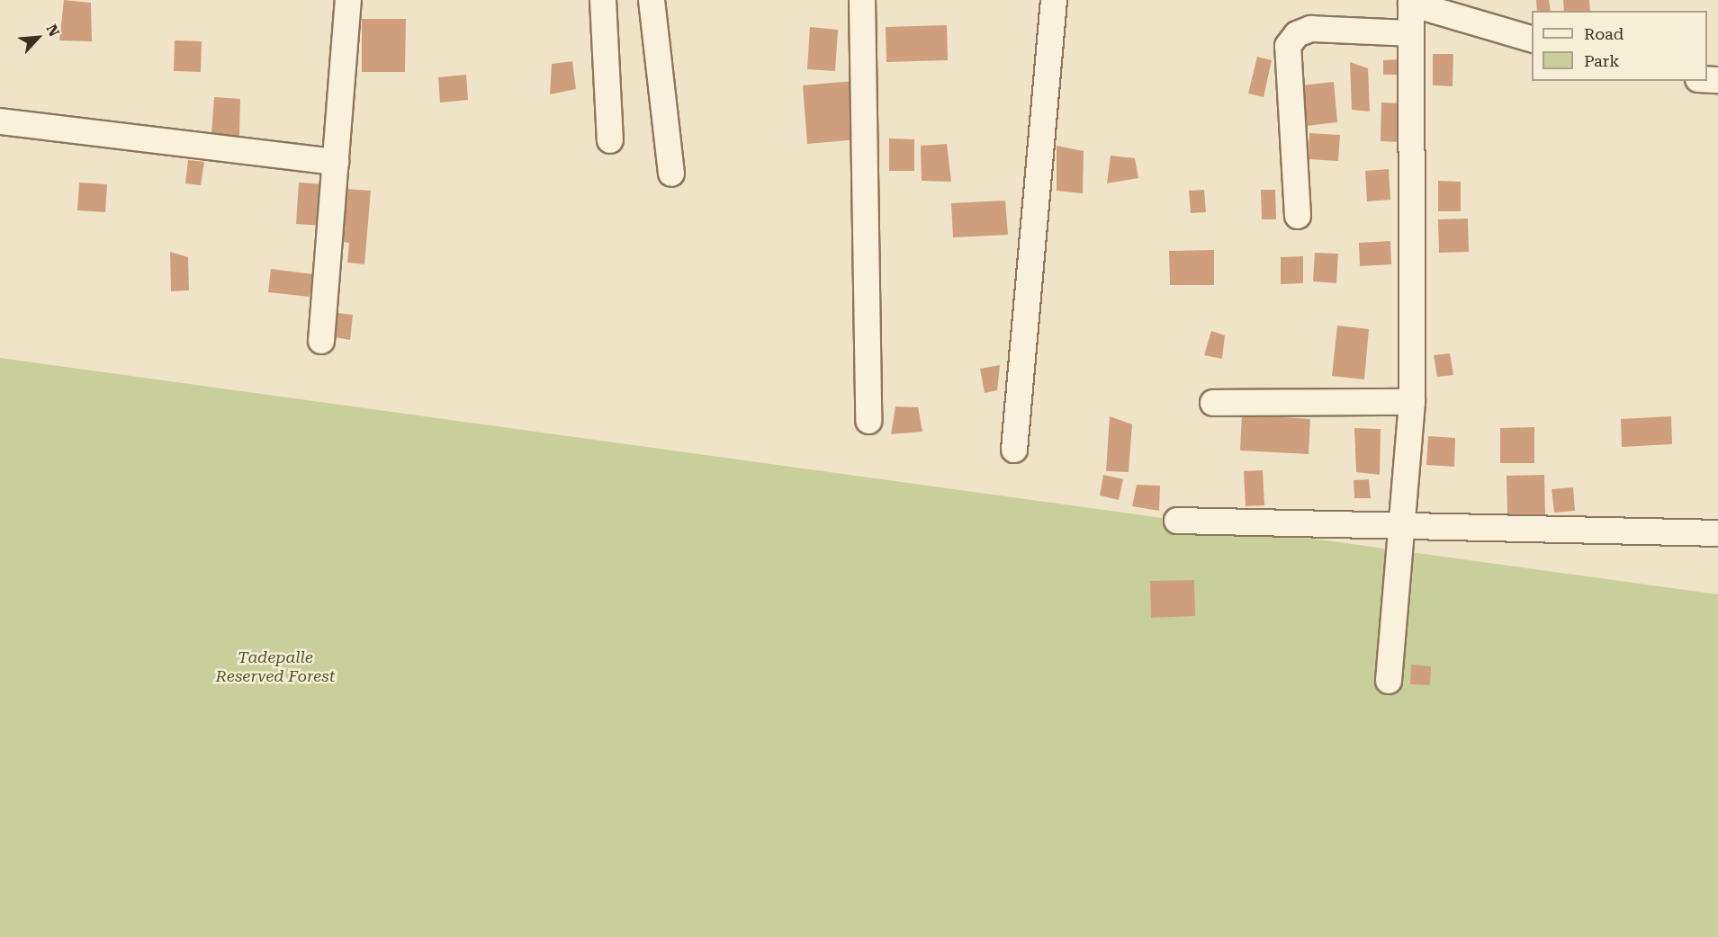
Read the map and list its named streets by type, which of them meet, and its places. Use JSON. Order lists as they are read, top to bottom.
{
  "parks": ["Tadepalle Reserved Forest"],
  "legend": ["Road", "Park"],
  "north": "top right"
}
